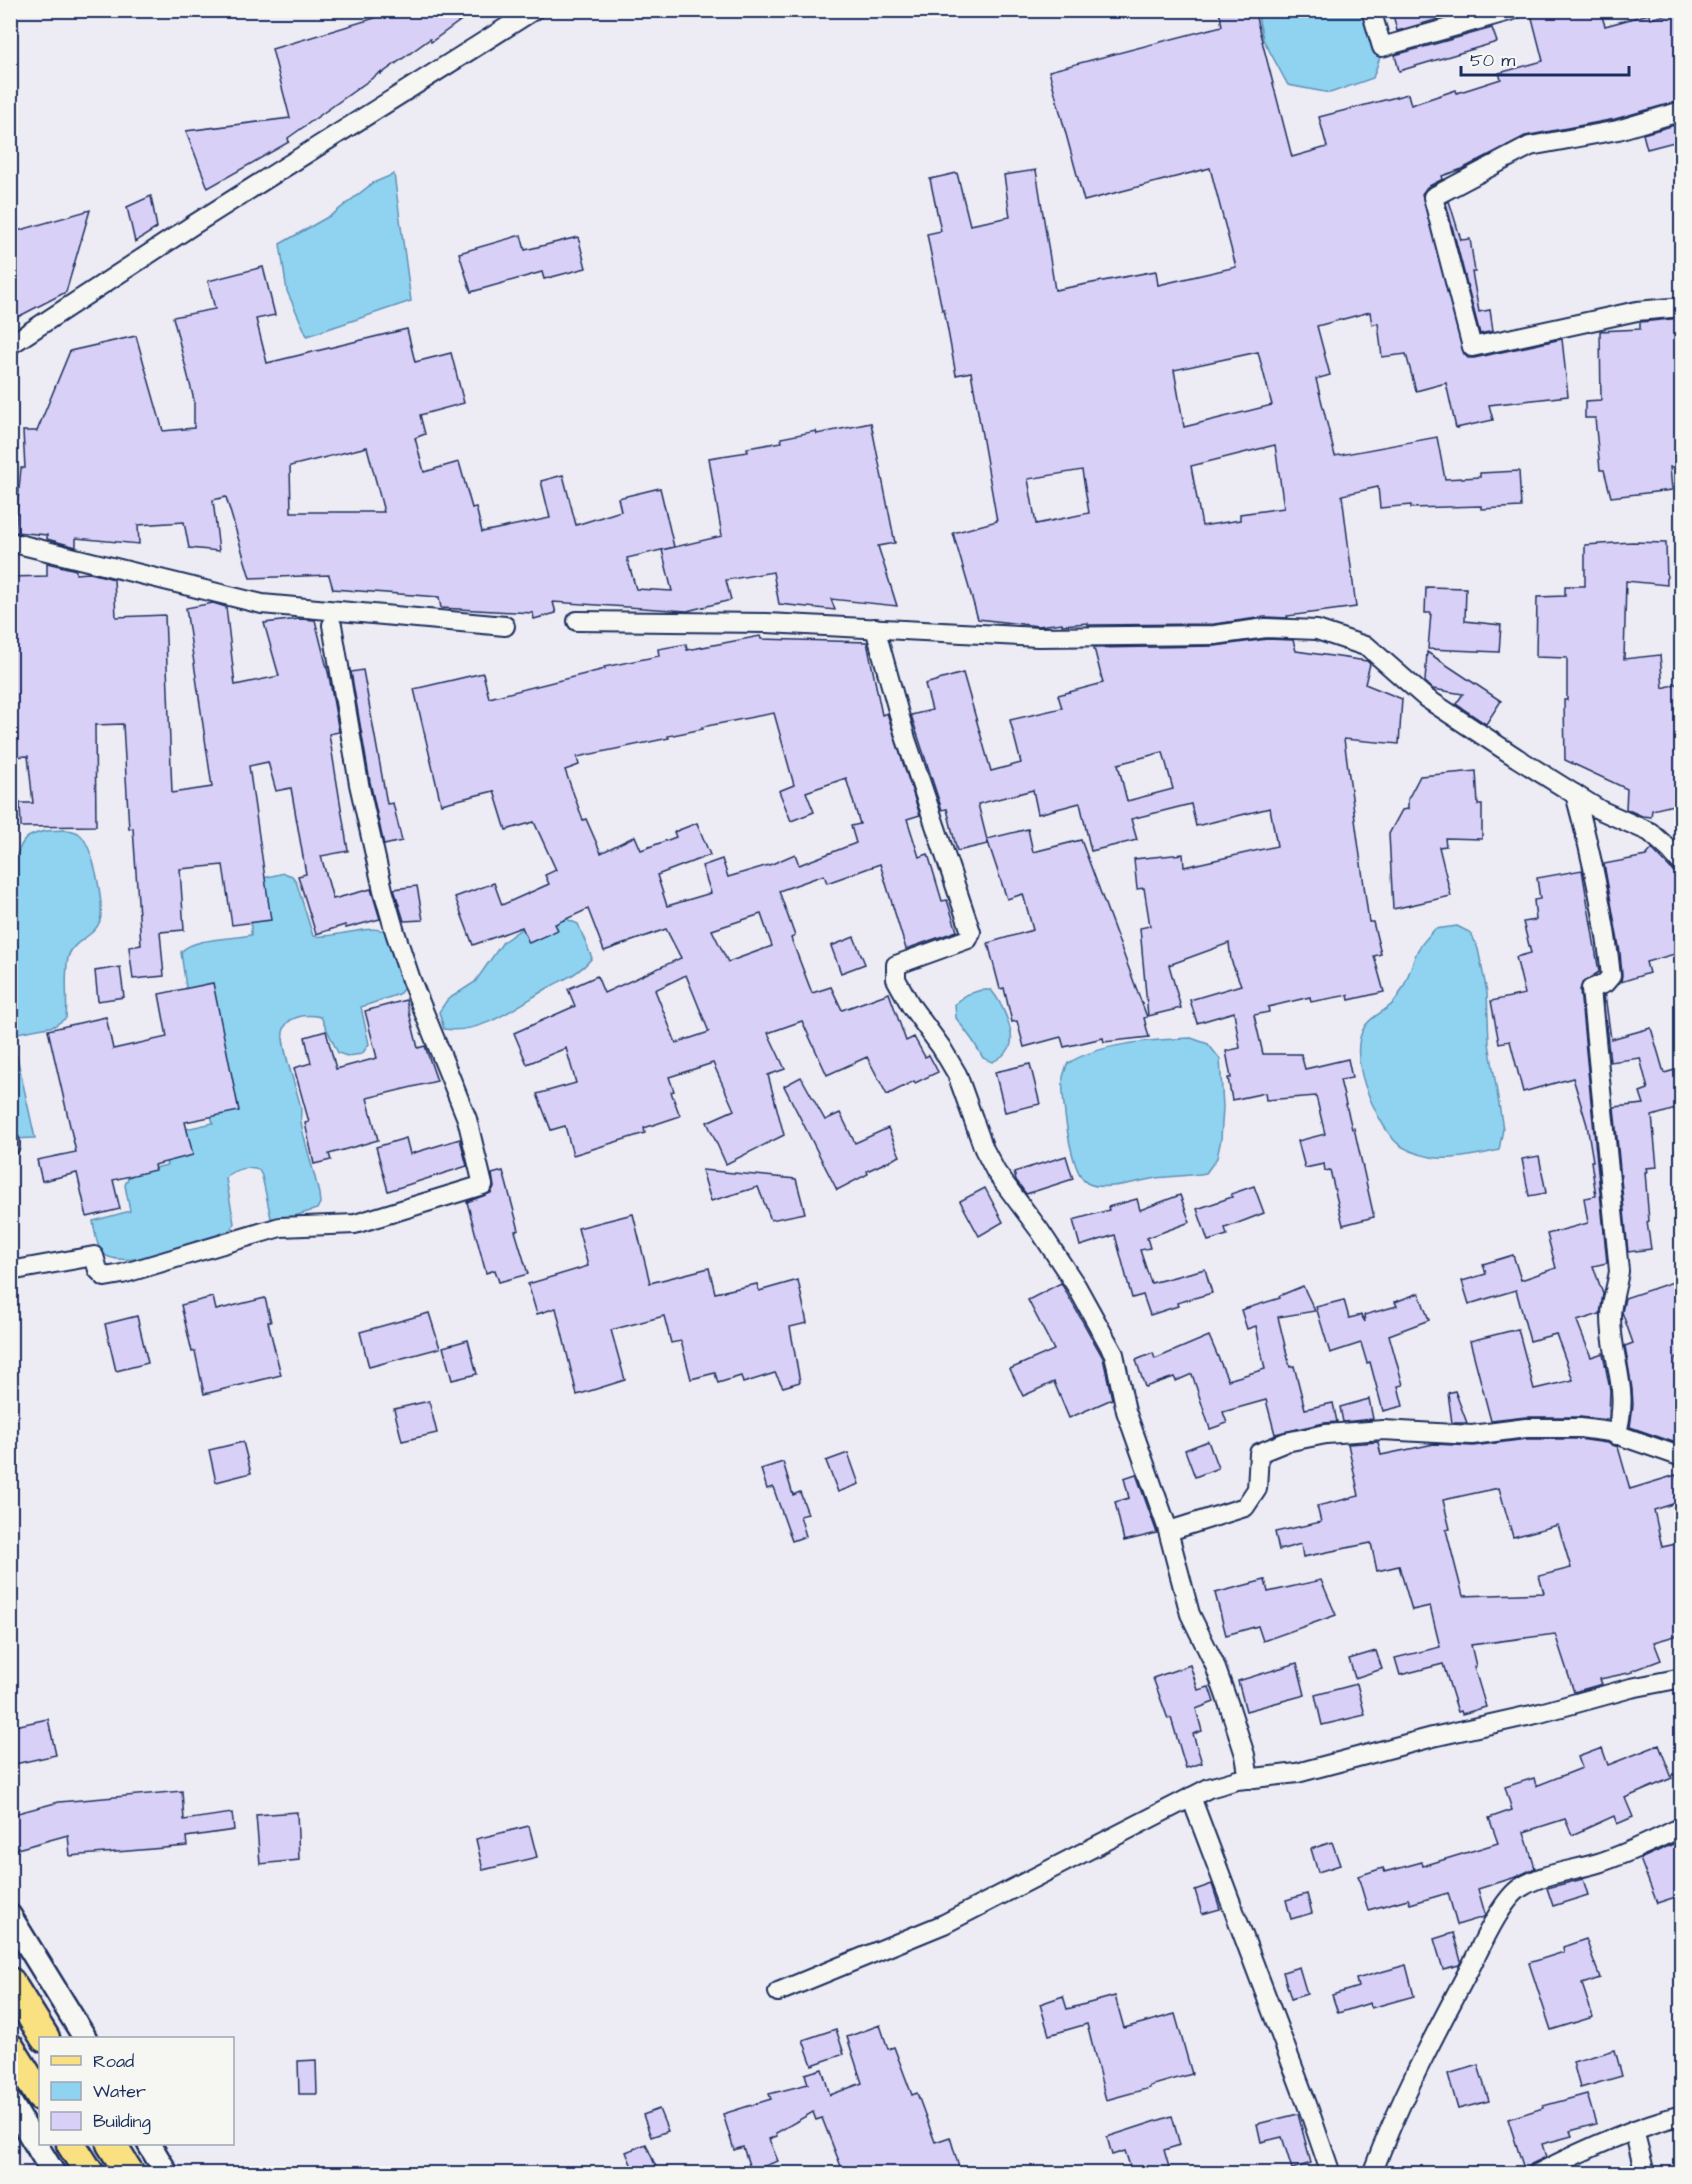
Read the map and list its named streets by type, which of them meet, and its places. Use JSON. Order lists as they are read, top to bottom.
{
  "legend": ["Road", "Water", "Building"],
  "scale_bar": "50 m"
}
